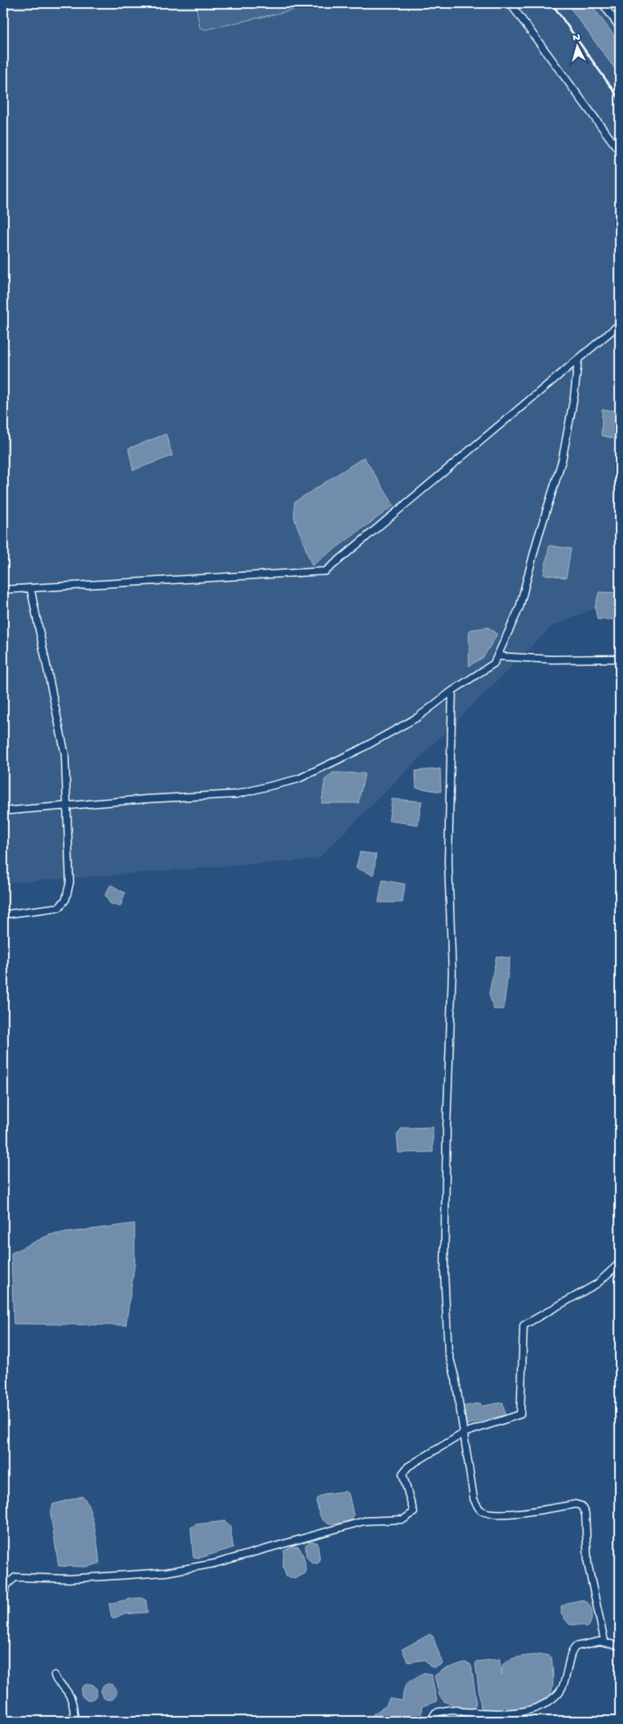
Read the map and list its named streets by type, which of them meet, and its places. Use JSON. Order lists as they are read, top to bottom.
{
  "north": "top"
}
